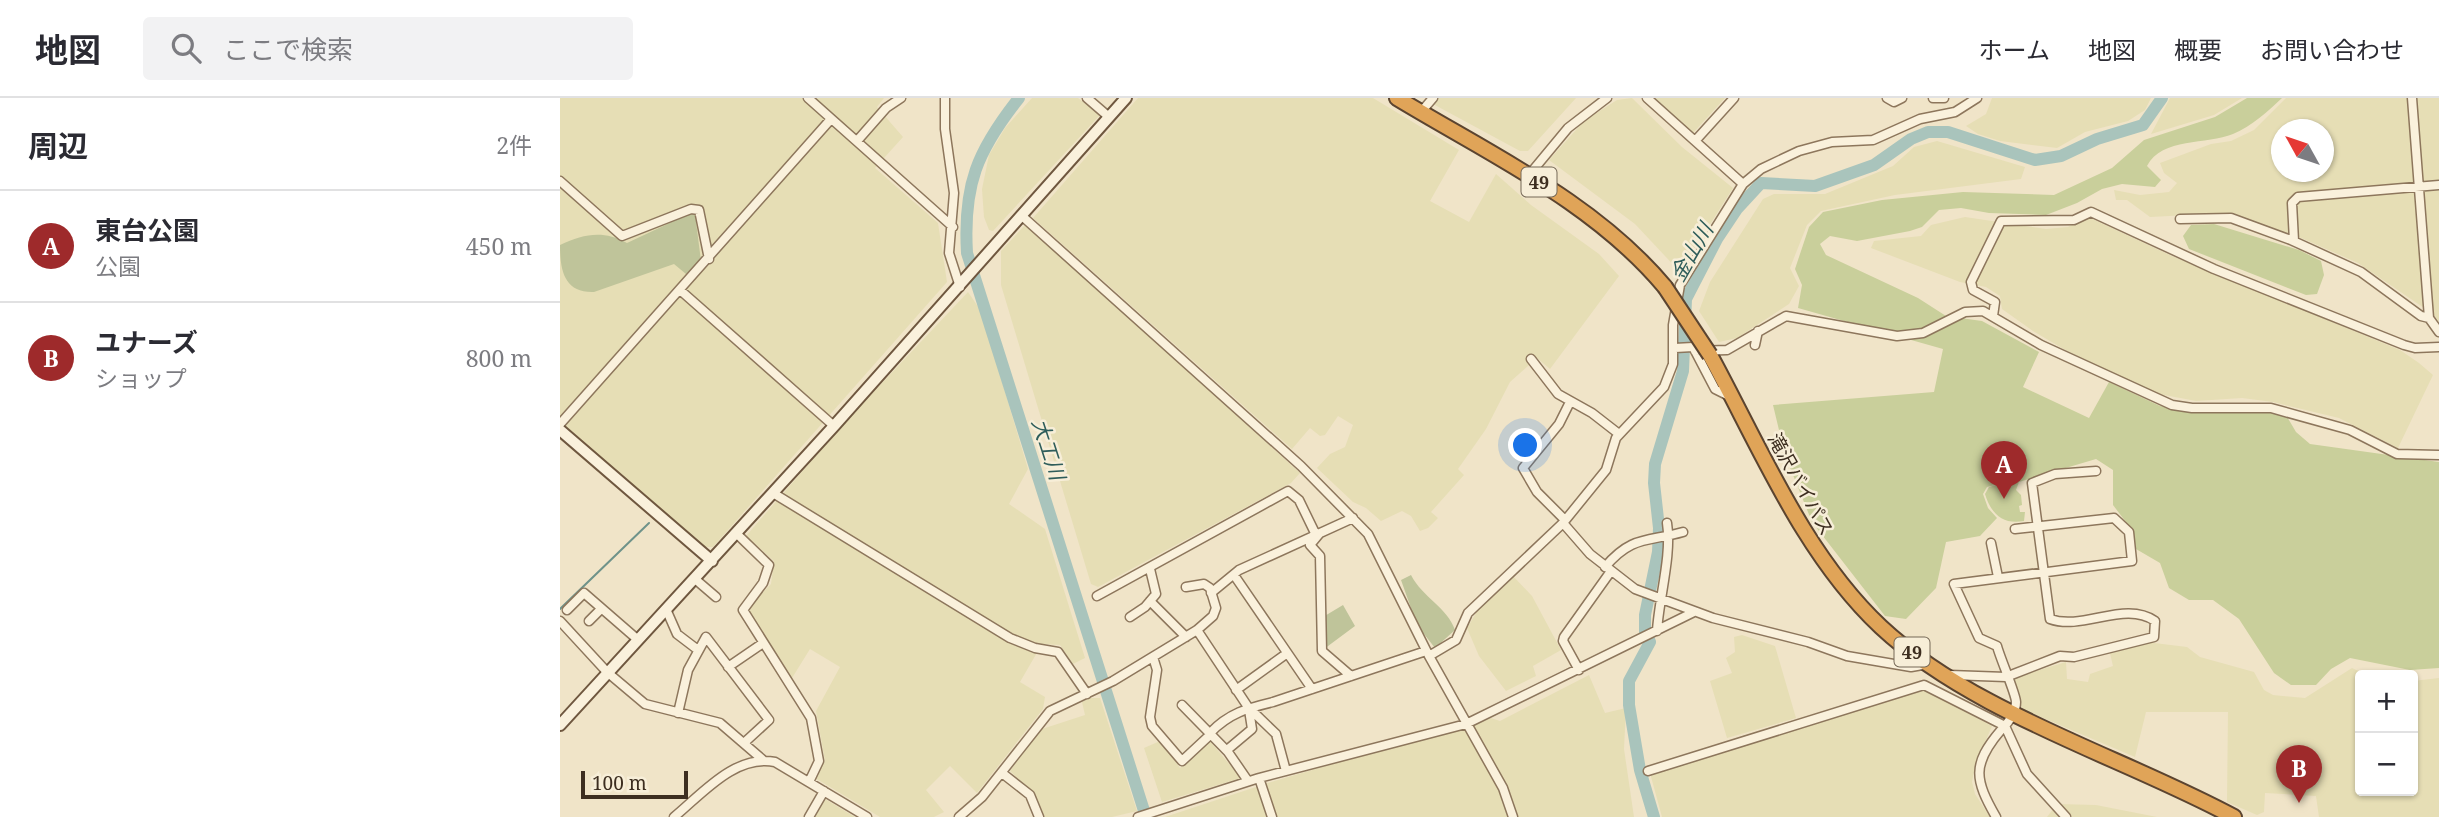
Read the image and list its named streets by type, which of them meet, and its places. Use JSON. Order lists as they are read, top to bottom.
{
  "streets": {
    "highway": ["49", "滝沢バイパス"]
  },
  "water": ["金山川", "大工川"],
  "scale_bar": "100 m",
  "north": "top left",
  "page": {
    "header": "地図",
    "search": "ここで検索",
    "nav": [
      "ホーム",
      "地図",
      "概要",
      "お問い合わせ"
    ],
    "heading": ["周辺", "2件"],
    "list": [
      {
        "mark": "A",
        "name": "東台公園",
        "note": "公園",
        "value": "450 m"
      },
      {
        "mark": "B",
        "name": "ユナーズ",
        "note": "ショップ",
        "value": "800 m"
      }
    ],
    "pins": ["A", "B"],
    "map_buttons": ["+", "−"],
    "scale": "100 m"
  }
}
